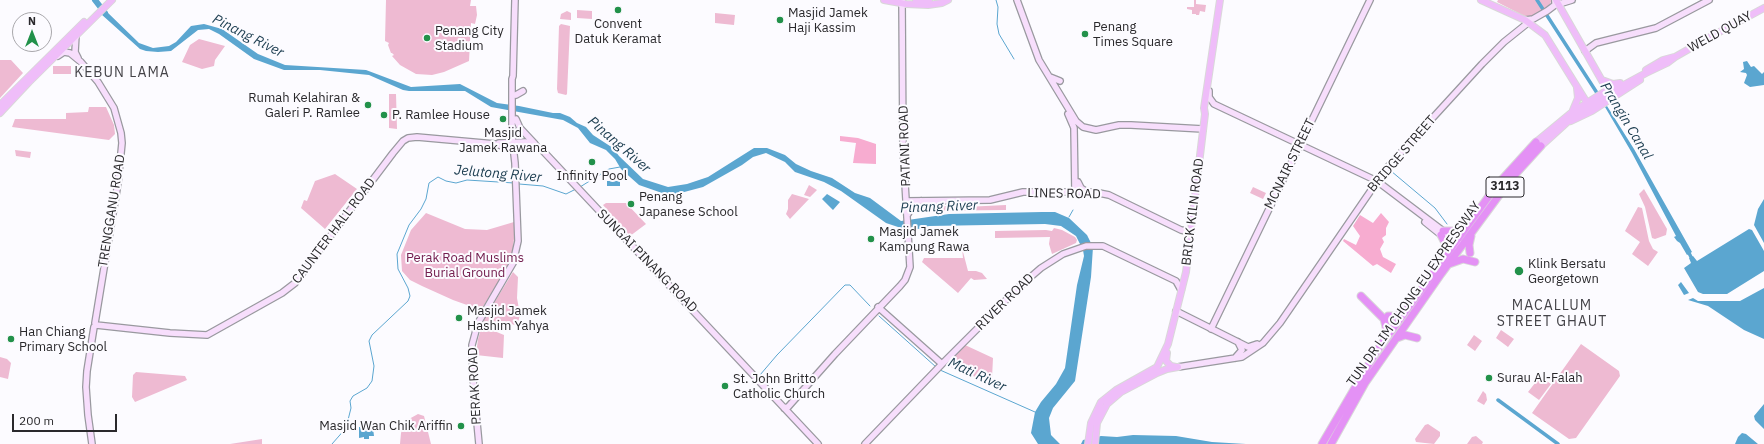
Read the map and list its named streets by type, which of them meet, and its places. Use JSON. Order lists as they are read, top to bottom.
{
  "streets": {
    "highway": ["3113", "TUN DR LIM CHONG EU EXPRESSWAY"],
    "main road": ["WELD QUAY", "BRICK KILN ROAD"],
    "street": [
      "PATANI ROAD",
      "BRIDGE STREET",
      "MCNAIR STREET",
      "LINES ROAD",
      "TRENGGANU ROAD",
      "CAUNTER HALL ROAD",
      "SUNGAI PINANG ROAD",
      "RIVER ROAD",
      "PERAK ROAD"
    ]
  },
  "crossings": [
    ["WELD QUAY", "TUN DR LIM CHONG EU EXPRESSWAY"],
    ["PATANI ROAD", "LINES ROAD"],
    ["PATANI ROAD", "SUNGAI PINANG ROAD"],
    ["BRIDGE STREET", "BRICK KILN ROAD"],
    ["LINES ROAD", "BRICK KILN ROAD"],
    ["TRENGGANU ROAD", "CAUNTER HALL ROAD"],
    ["CAUNTER HALL ROAD", "PERAK ROAD"],
    ["SUNGAI PINANG ROAD", "PERAK ROAD"]
  ],
  "districts": ["KEBUN LAMA", "MACALLUM STREET GHAUT"],
  "water": [
    "Pinang River",
    "Prangin Canal",
    "Jelutong River",
    "Mati River"
  ],
  "parks": ["Perak Road Muslims Burial Ground"],
  "places": [
    "Convent Datuk Keramat",
    "Masjid Jamek Haji Kassim",
    "Penang Times Square",
    "Penang City Stadium",
    "Rumah Kelahiran & Galeri P. Ramlee",
    "P. Ramlee House",
    "Masjid Jamek Rawana",
    "Infinity Pool",
    "Penang Japanese School",
    "Masjid Jamek Kampung Rawa",
    "Klink Bersatu Georgetown",
    "Masjid Jamek Hashim Yahya",
    "Han Chiang Primary School",
    "Surau Al-Falah",
    "St. John Britto Catholic Church",
    "Masjid Wan Chik Ariffin"
  ],
  "scale_bar": "200 m",
  "north": "top"
}
